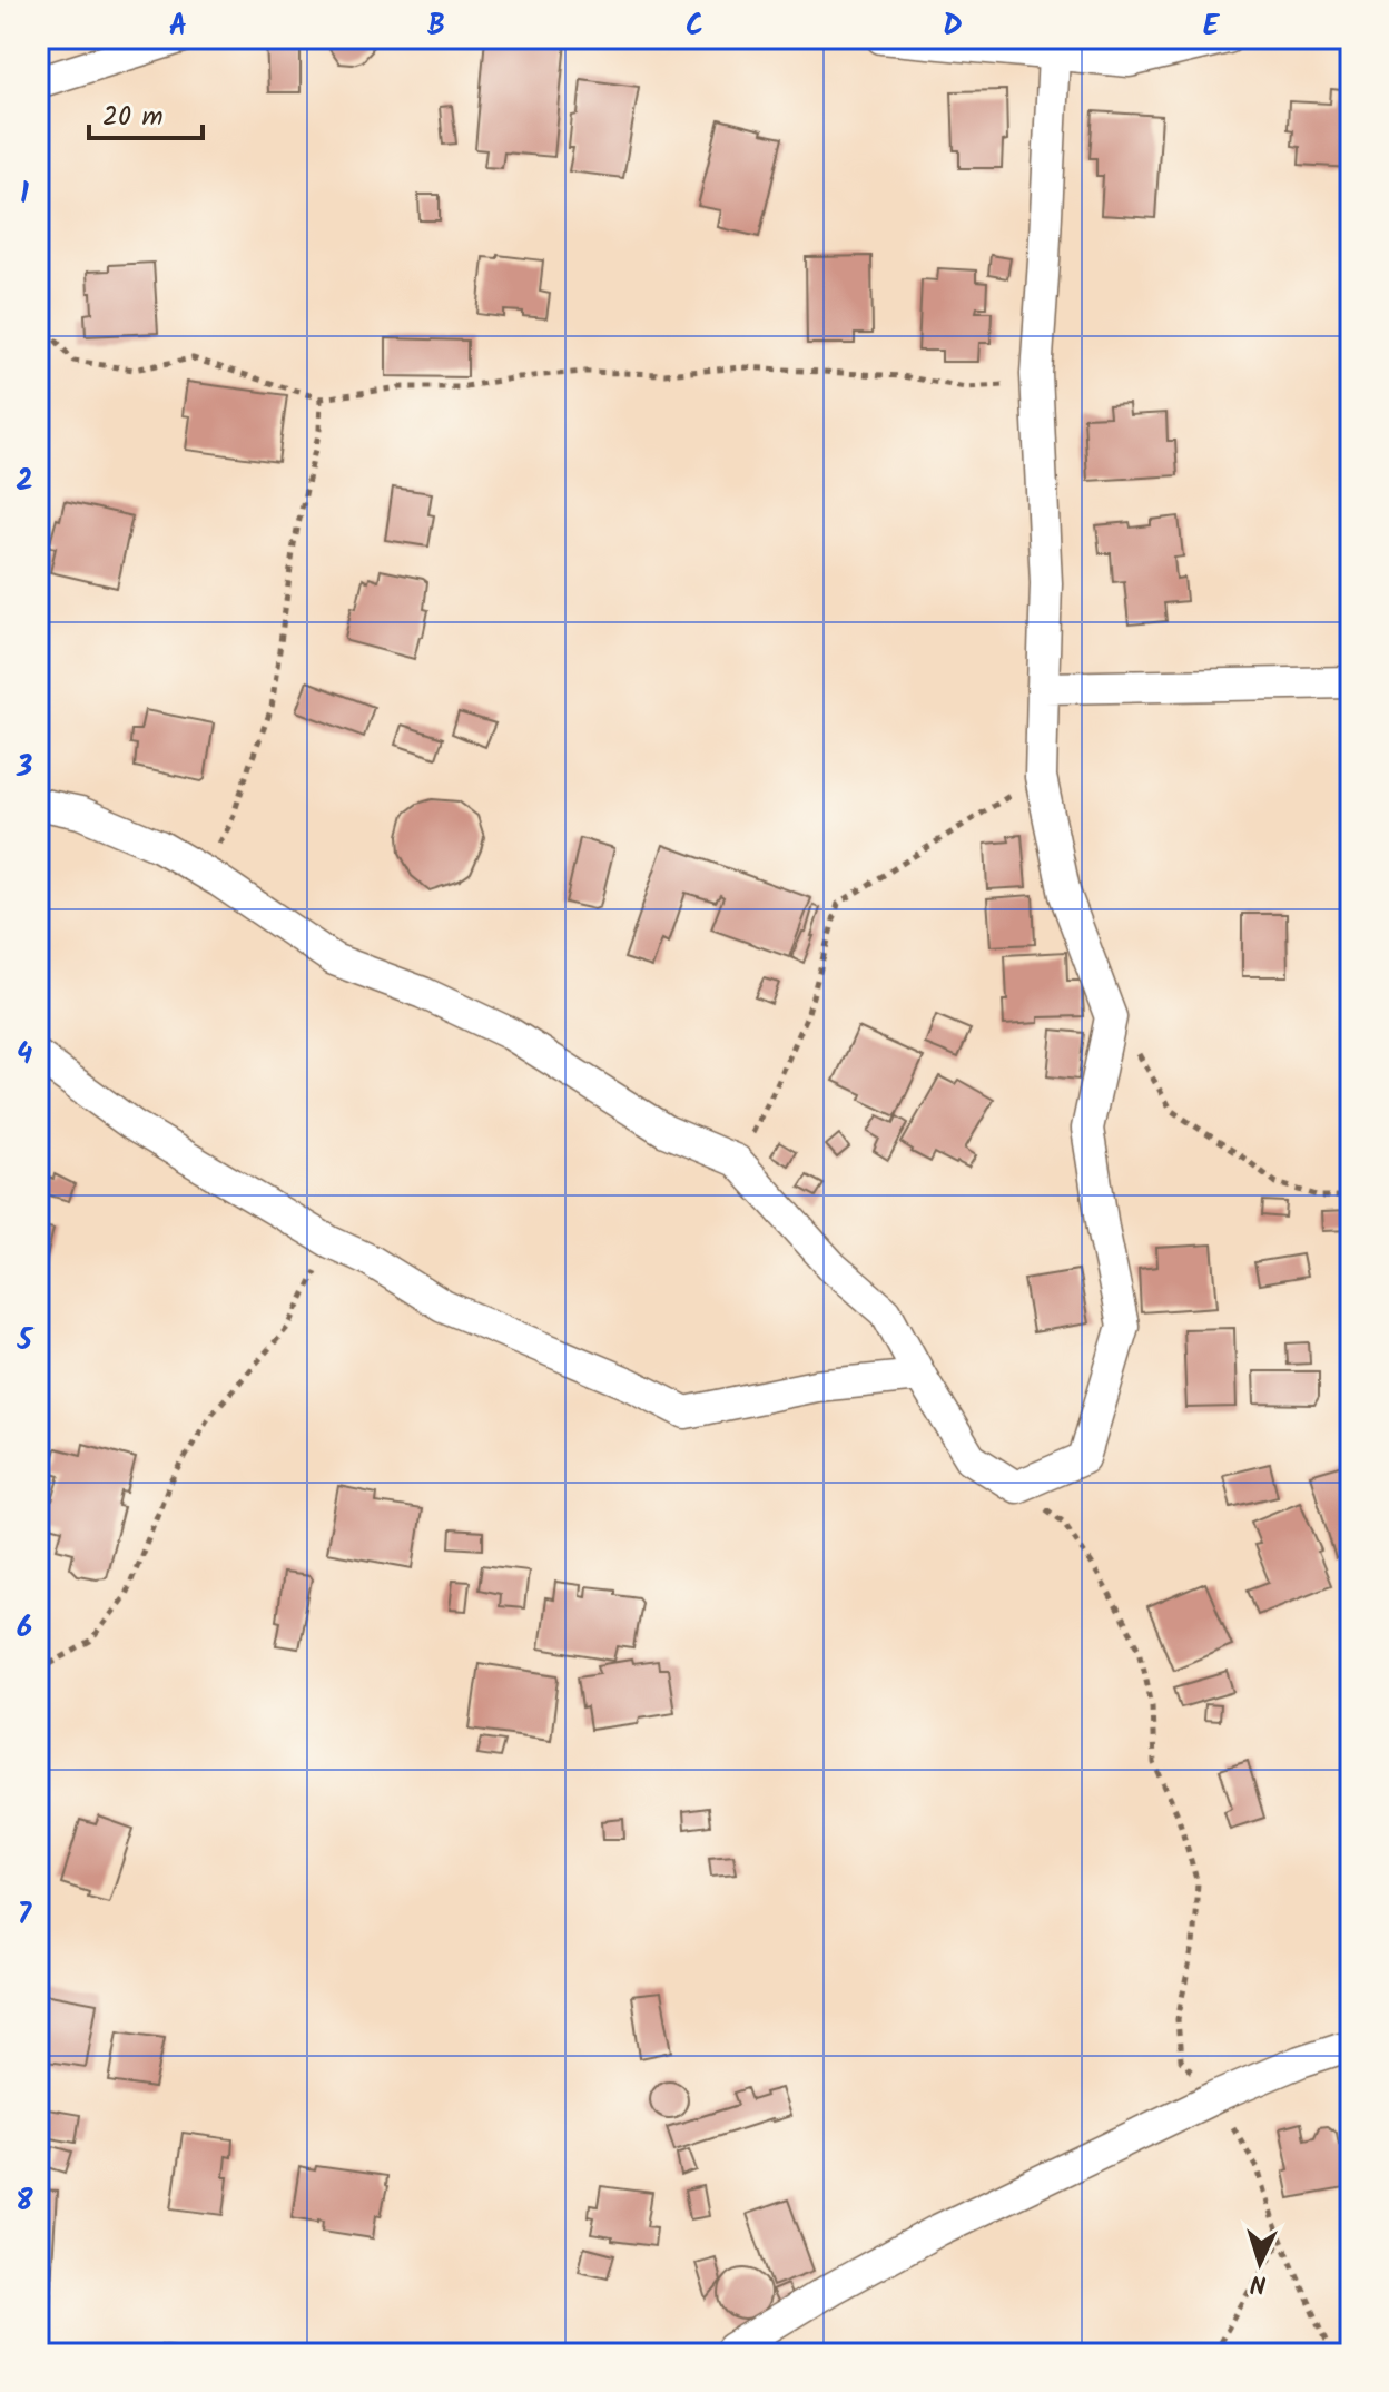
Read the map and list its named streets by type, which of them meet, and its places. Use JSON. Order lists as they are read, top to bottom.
{
  "scale_bar": "20 m",
  "north": "bottom",
  "grid": {
    "columns": [
      "A",
      "B",
      "C",
      "D",
      "E"
    ],
    "rows": [
      "1",
      "2",
      "3",
      "4",
      "5",
      "6",
      "7",
      "8"
    ]
  }
}
